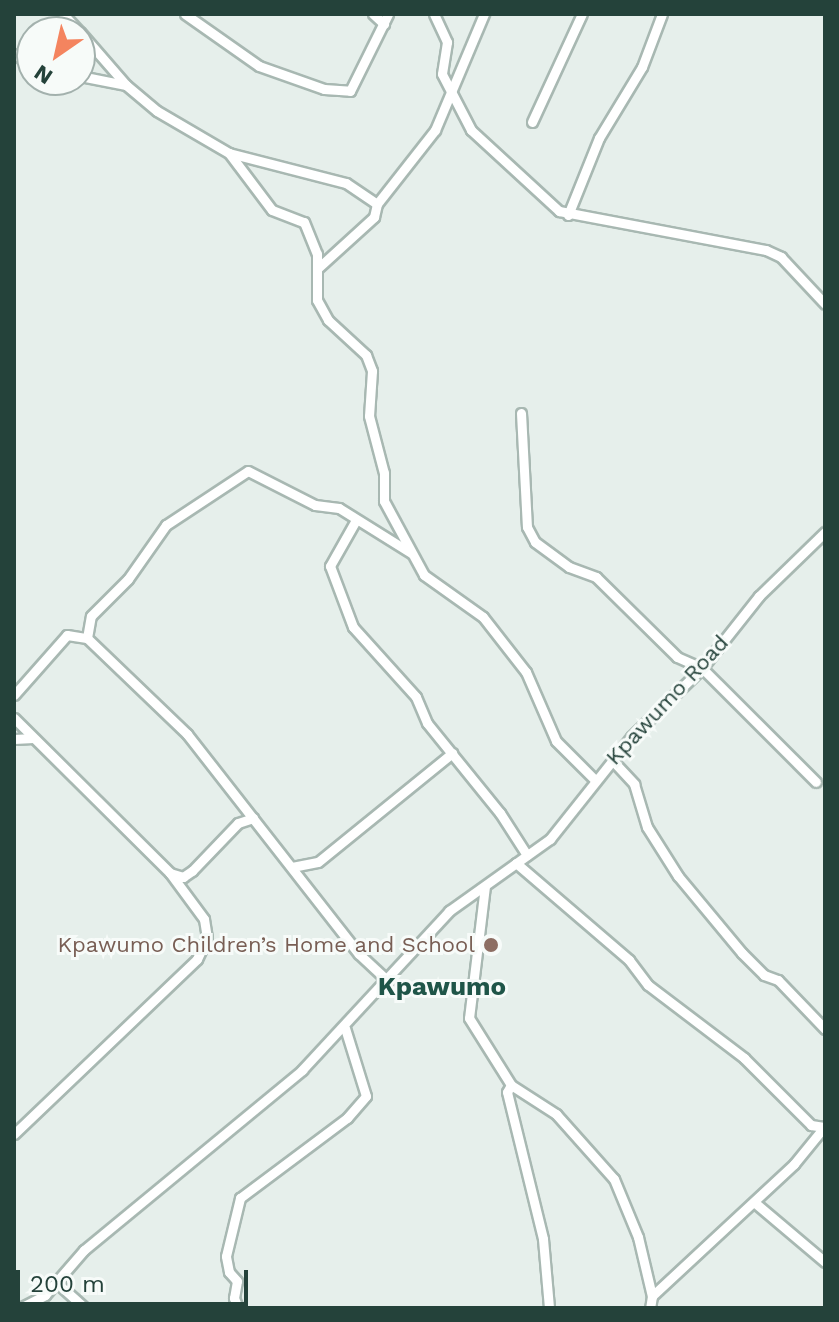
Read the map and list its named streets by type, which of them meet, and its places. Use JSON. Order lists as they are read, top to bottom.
{
  "streets": {
    "street": ["Kpawumo Road"]
  },
  "districts": ["Kpawumo"],
  "places": ["Kpawumo Children’s Home and School"],
  "scale_bar": "200 m",
  "north": "bottom left"
}
